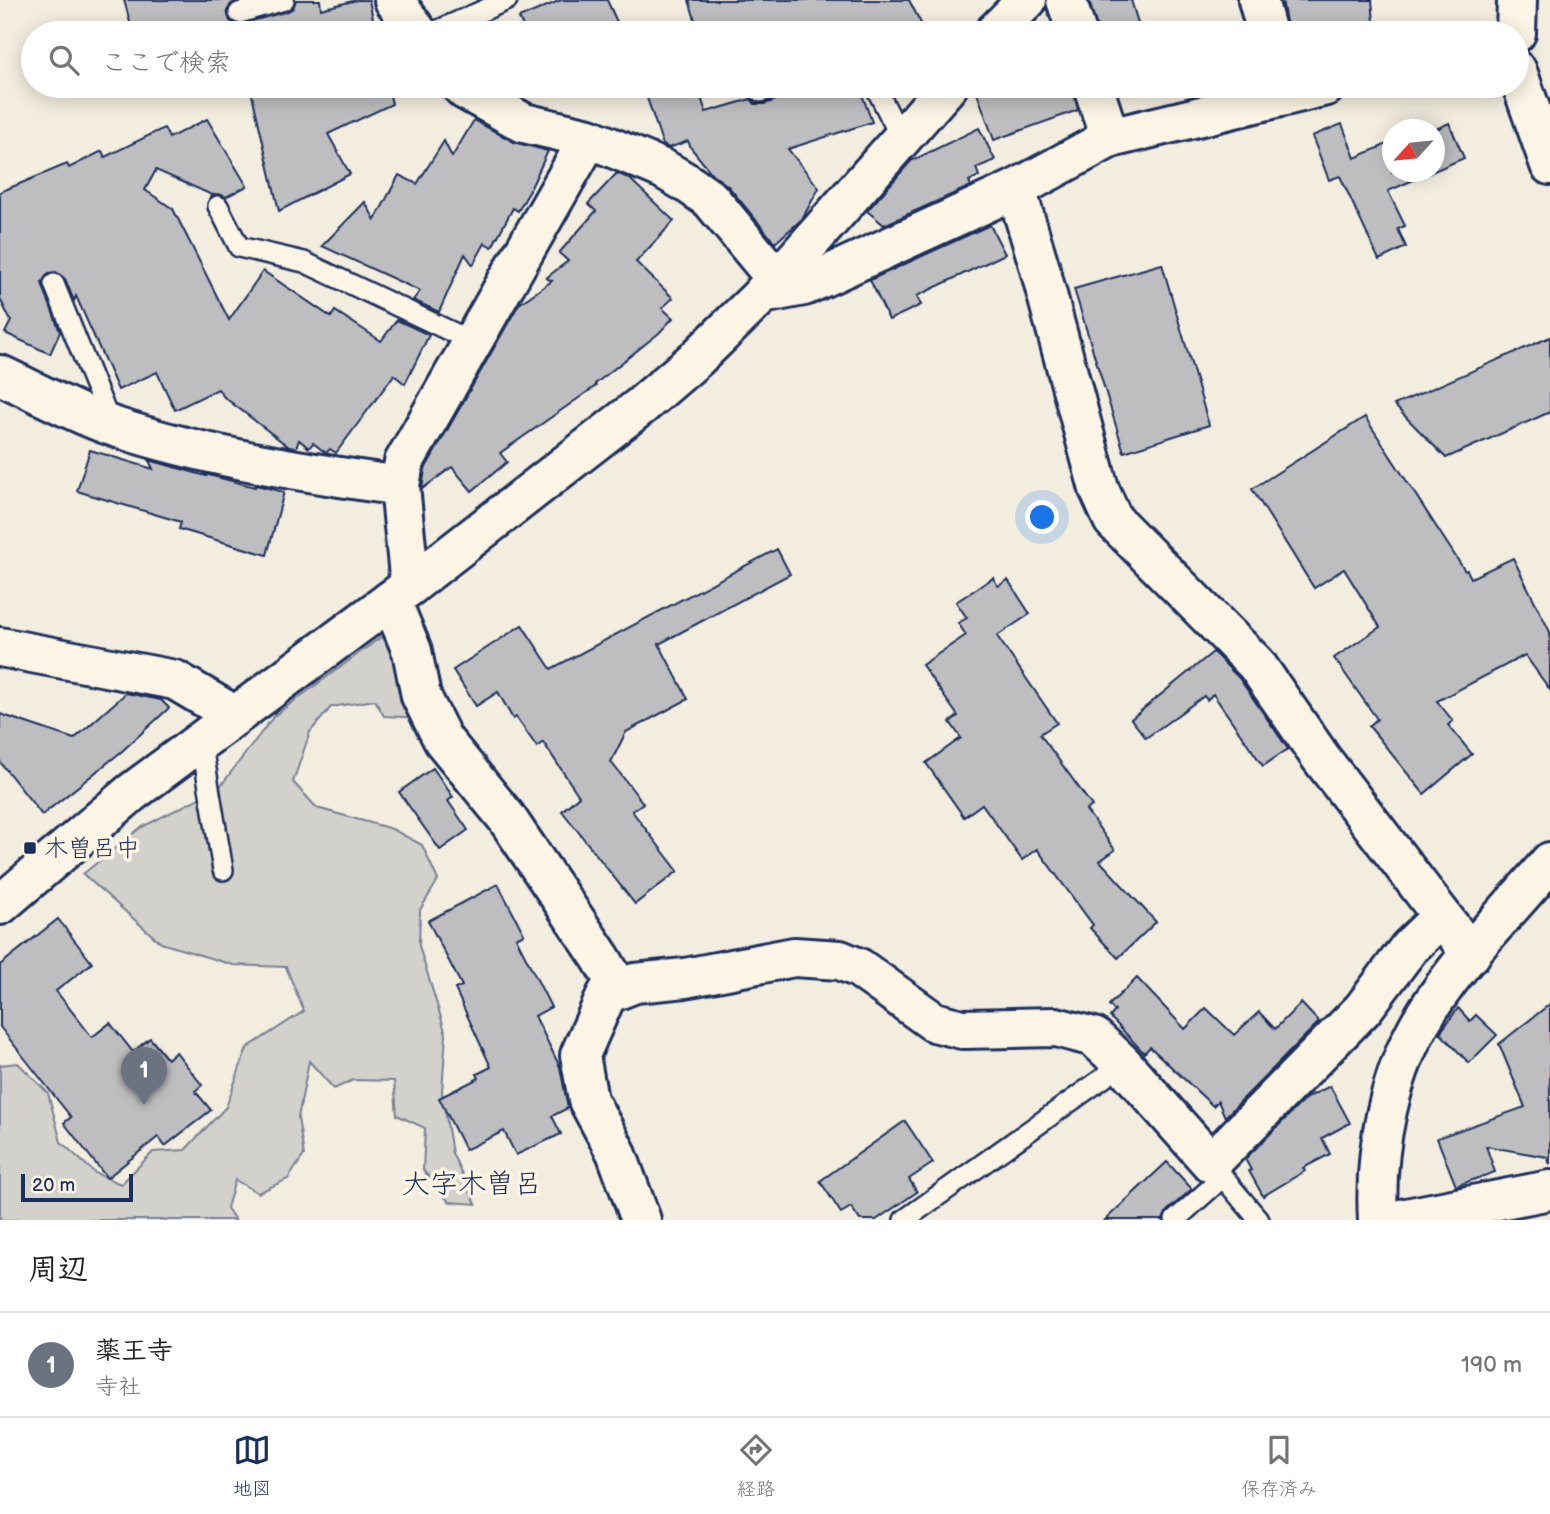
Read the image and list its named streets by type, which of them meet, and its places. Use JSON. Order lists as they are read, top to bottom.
{
  "districts": ["大字木曽呂"],
  "places": {
    "transit": ["木曽呂中"]
  },
  "scale_bar": "20 m",
  "north": "bottom left",
  "page": {
    "search": "ここで検索",
    "pins": "1",
    "scale": "20 m",
    "heading": "周辺",
    "list": [
      {
        "mark": "1",
        "name": "薬王寺",
        "note": "寺社",
        "value": "190 m"
      }
    ],
    "nav": ["地図", "経路", "保存済み"]
  }
}
